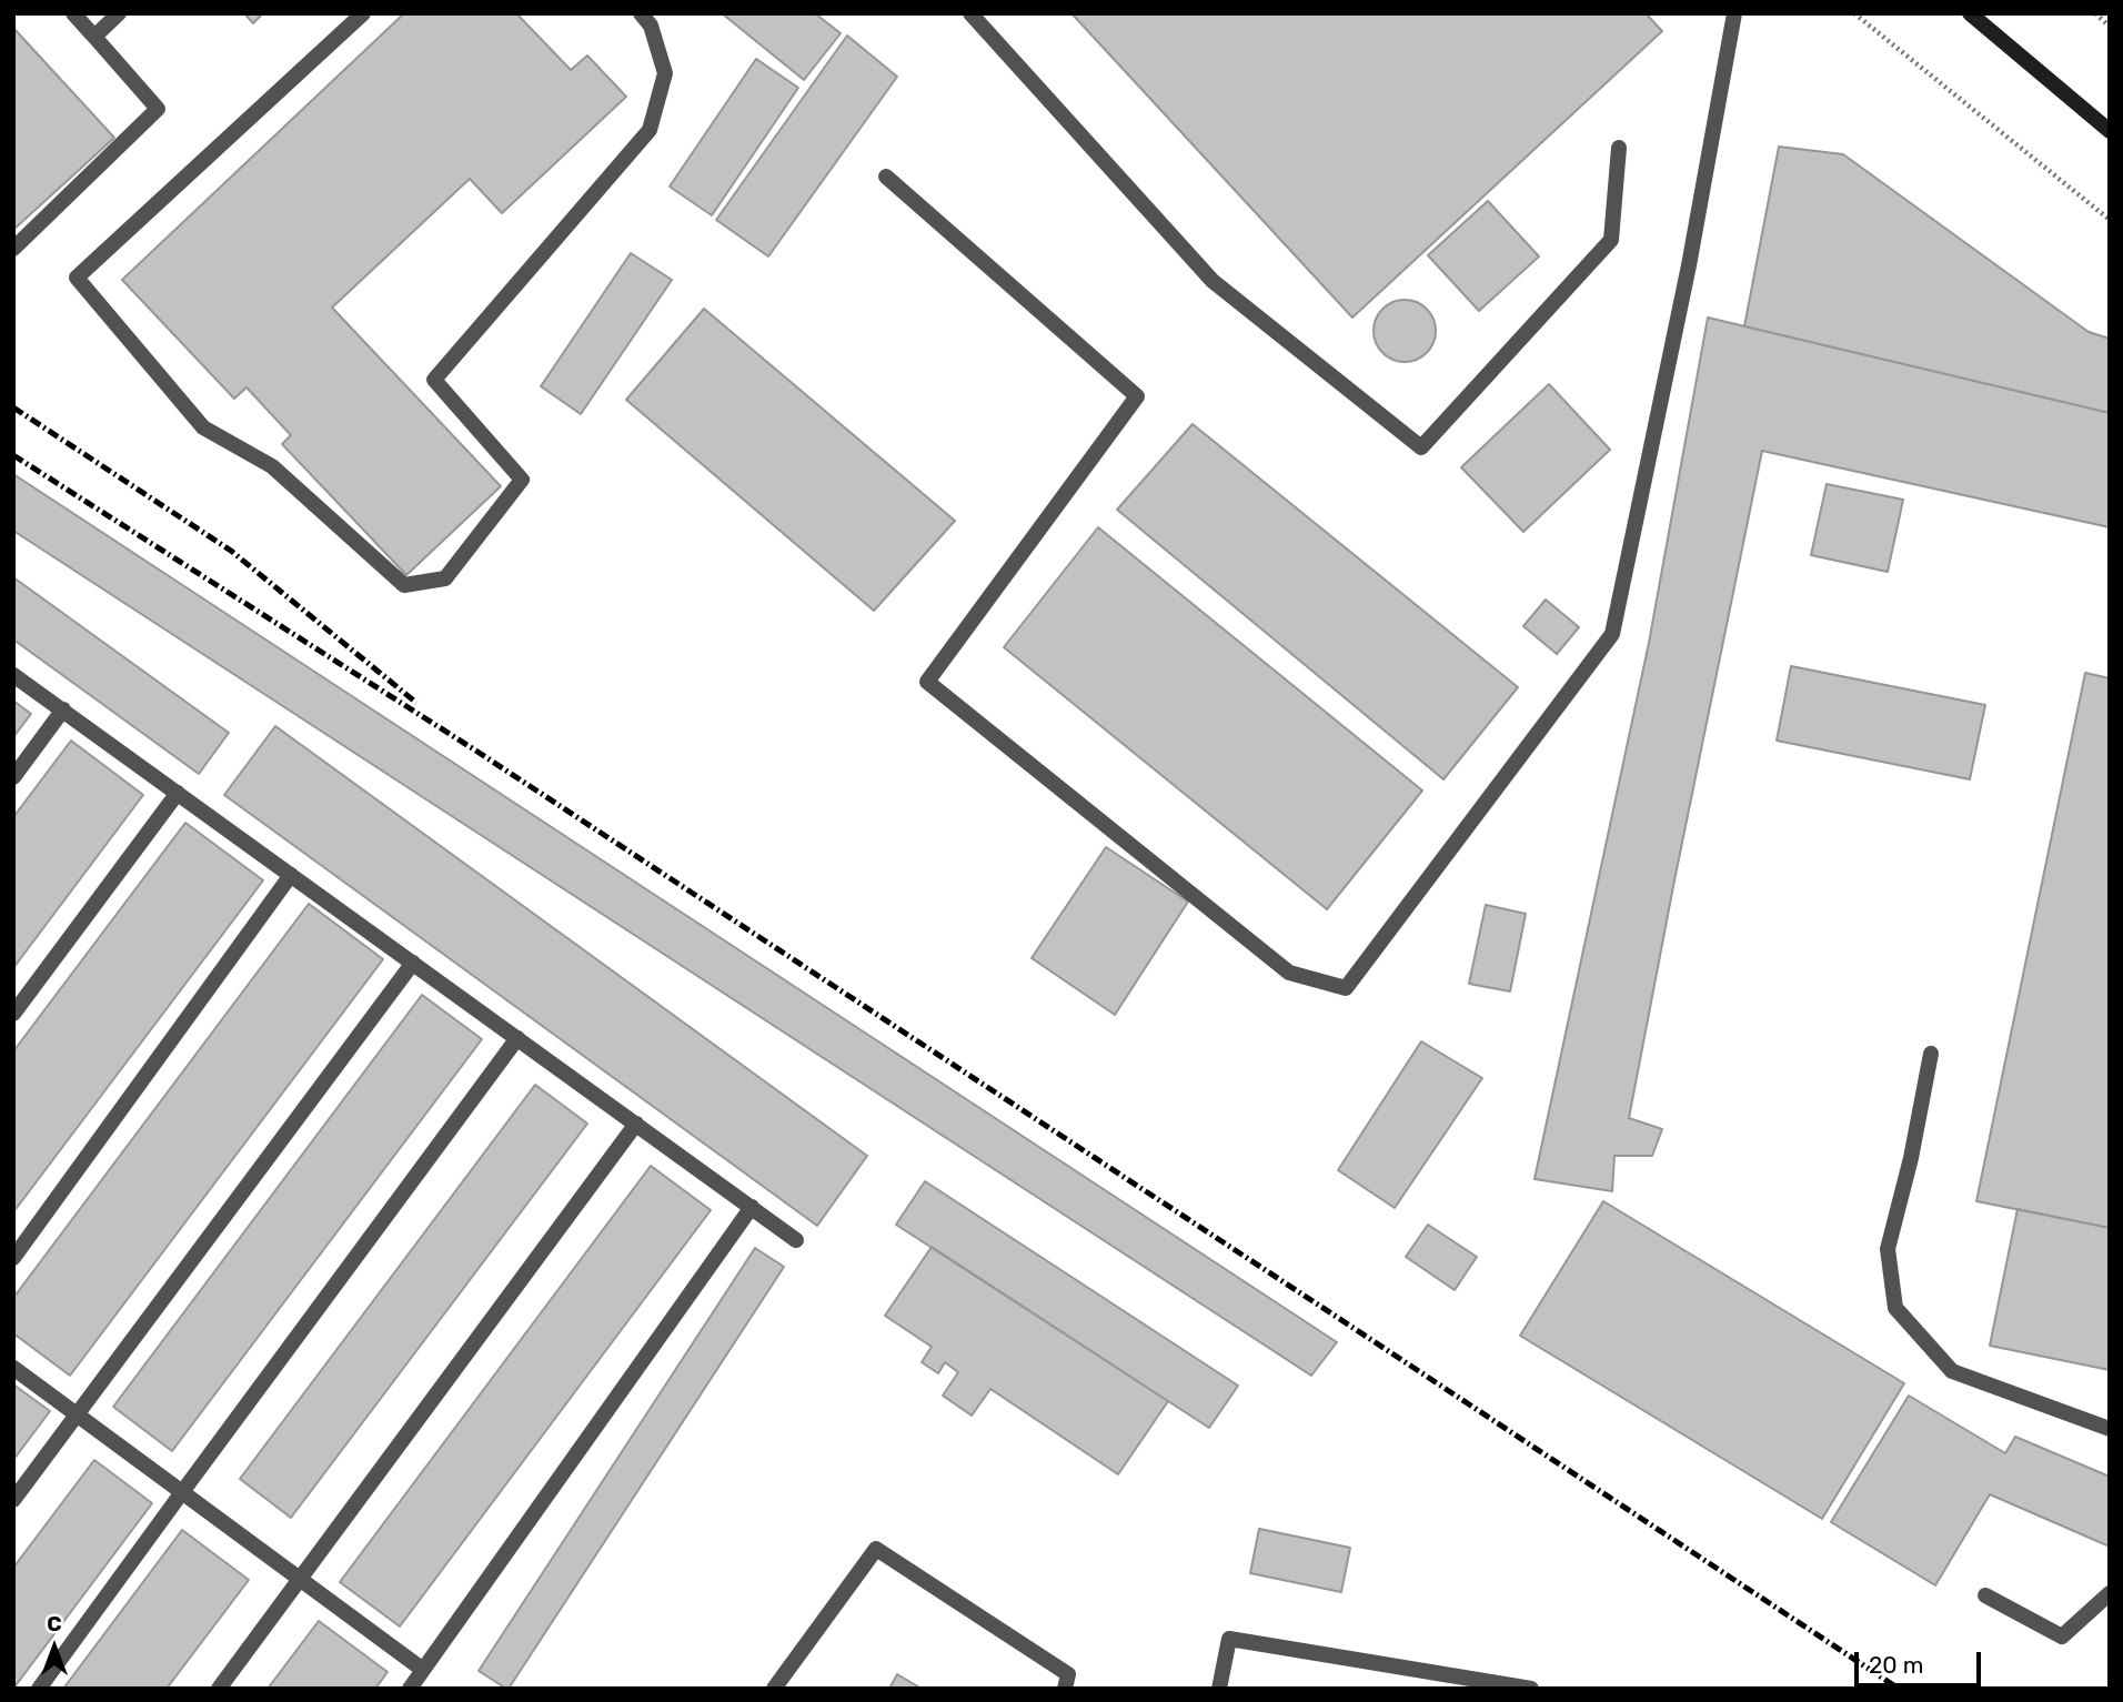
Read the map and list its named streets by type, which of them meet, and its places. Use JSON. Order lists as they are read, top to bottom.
{
  "scale_bar": "20 m",
  "north": "top"
}
